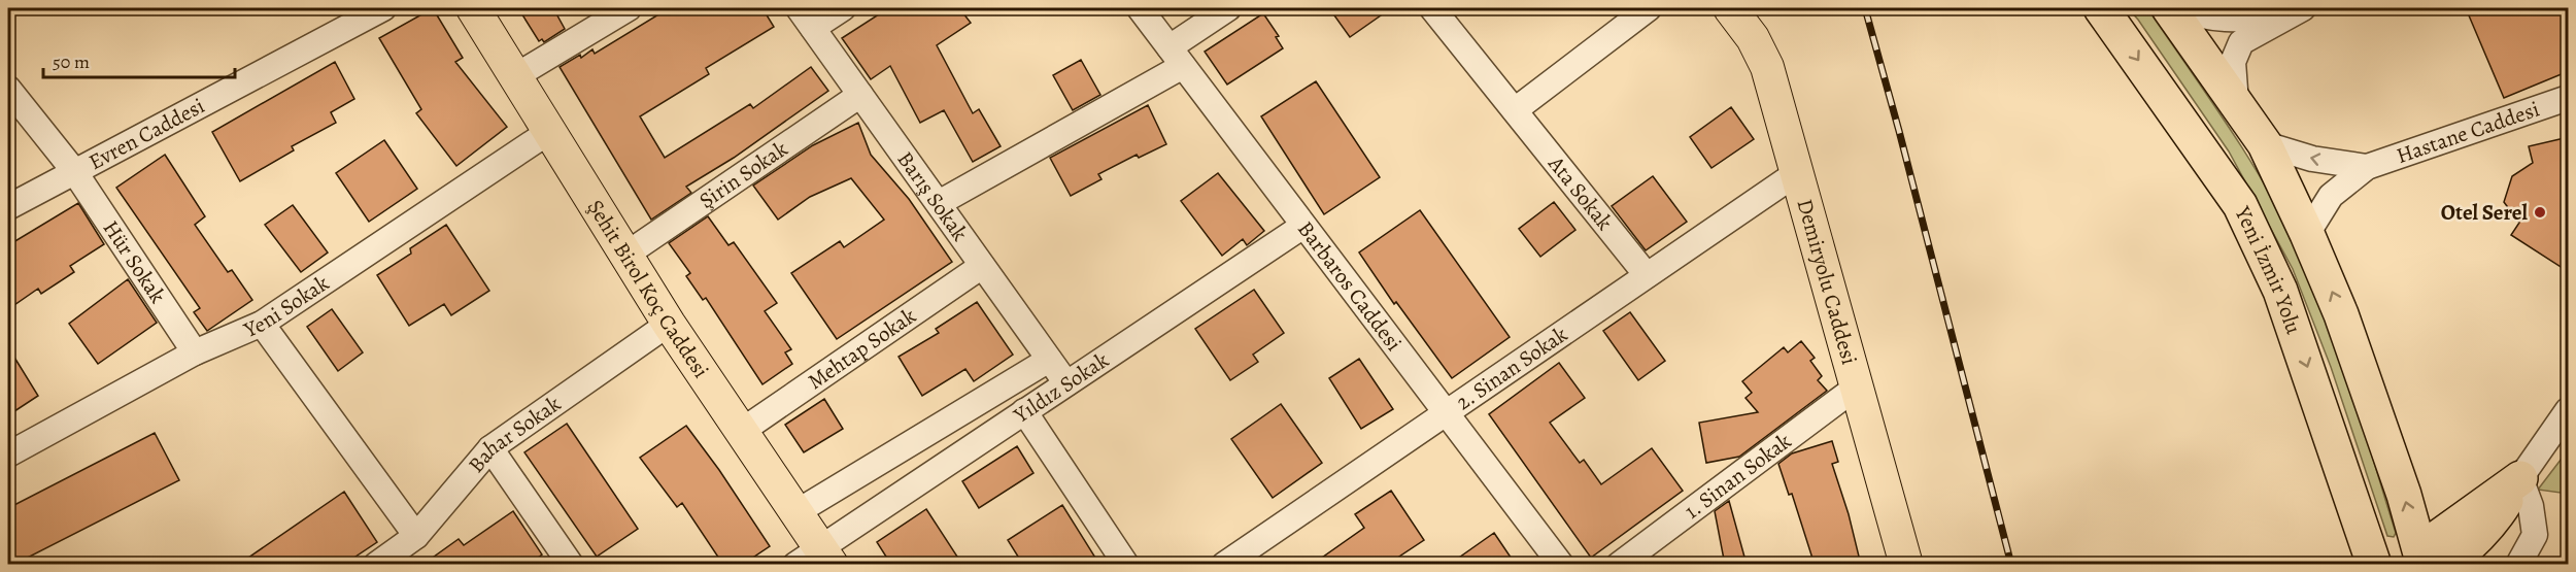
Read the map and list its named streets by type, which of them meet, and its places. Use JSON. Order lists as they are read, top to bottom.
{
  "streets": {
    "highway": ["Yeni İzmir Yolu"],
    "main road": ["Demiryolu Caddesi", "Şehit Birol Koç Caddesi"],
    "street": [
      "Hastane Caddesi",
      "Evren Caddesi",
      "Şirin Sokak",
      "Ata Sokak",
      "Barış Sokak",
      "Hür Sokak",
      "Barbaros Caddesi",
      "Yeni Sokak",
      "Mehtap Sokak",
      "2. Sinan Sokak",
      "Yıldız Sokak",
      "Bahar Sokak",
      "1. Sinan Sokak"
    ]
  },
  "crossings": [
    ["Evren Caddesi", "Hür Sokak"],
    ["Şirin Sokak", "Barış Sokak"],
    ["Şirin Sokak", "Şehit Birol Koç Caddesi"],
    ["Ata Sokak", "2. Sinan Sokak"],
    ["Barış Sokak", "Mehtap Sokak"],
    ["Barış Sokak", "Yıldız Sokak"],
    ["Hür Sokak", "Yeni Sokak"],
    ["Demiryolu Caddesi", "2. Sinan Sokak"],
    ["Demiryolu Caddesi", "1. Sinan Sokak"],
    ["Barbaros Caddesi", "2. Sinan Sokak"],
    ["Barbaros Caddesi", "Yıldız Sokak"],
    ["Şehit Birol Koç Caddesi", "Yeni Sokak"],
    ["Şehit Birol Koç Caddesi", "Mehtap Sokak"],
    ["Şehit Birol Koç Caddesi", "Yıldız Sokak"],
    ["Şehit Birol Koç Caddesi", "Bahar Sokak"]
  ],
  "places": ["Otel Serel"],
  "scale_bar": "50 m"
}
